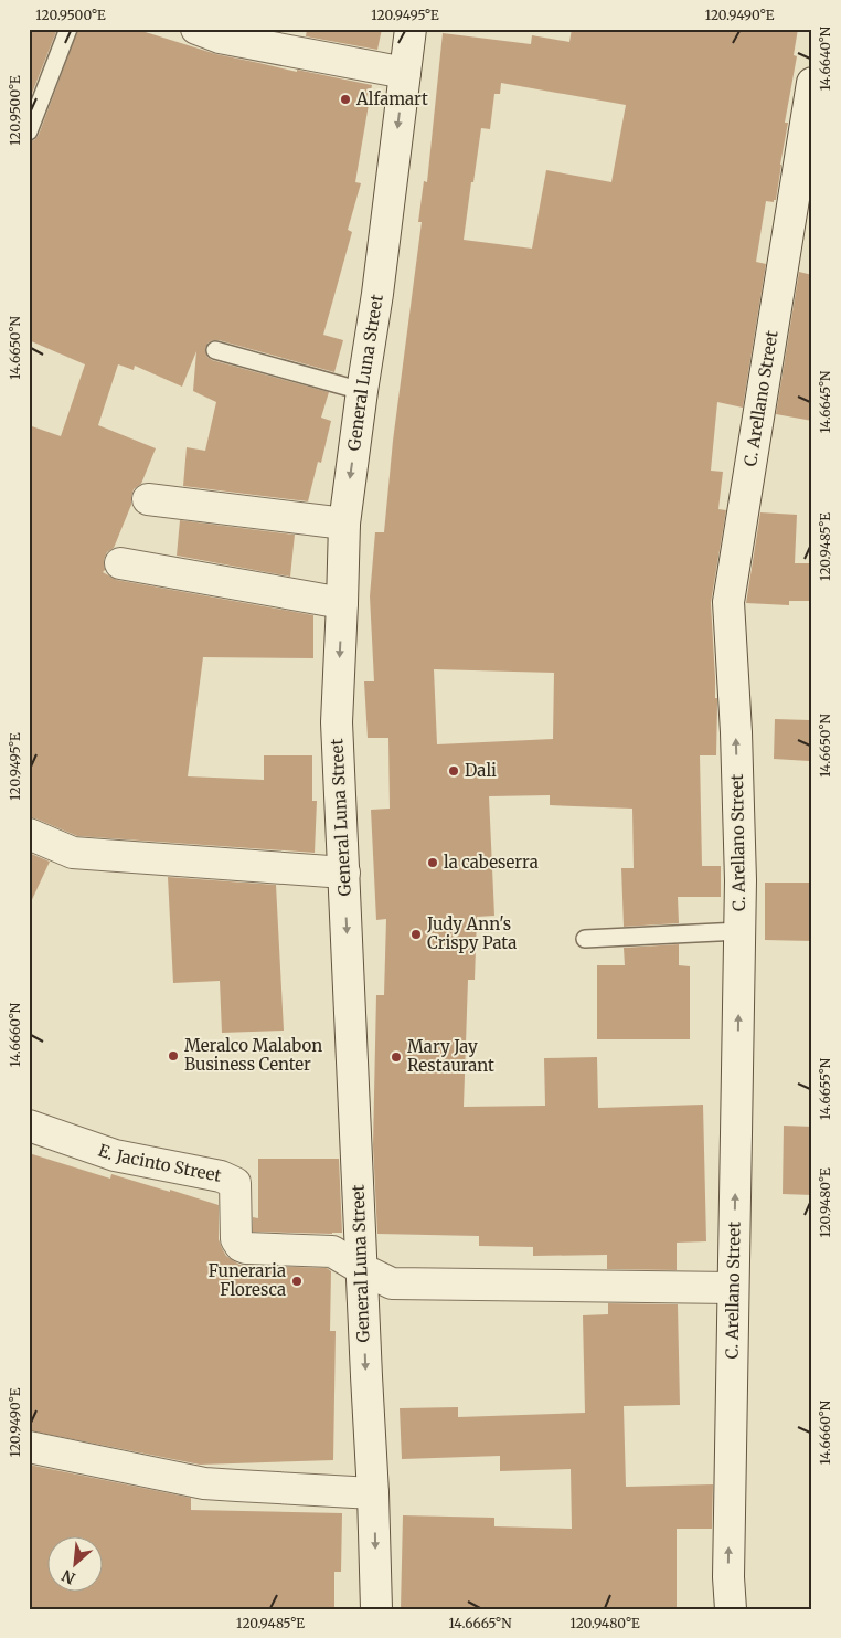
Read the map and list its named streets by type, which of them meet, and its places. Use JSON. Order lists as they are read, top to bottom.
{
  "streets": {
    "main road": ["General Luna Street", "C. Arellano Street", "E. Jacinto Street"]
  },
  "crossings": [
    ["General Luna Street", "E. Jacinto Street"]
  ],
  "one_way": ["General Luna Street", "C. Arellano Street"],
  "places": [
    "Alfamart",
    "Dali",
    "la cabeserra",
    "Judy Ann's Crispy Pata",
    "Meralco Malabon Business Center",
    "Mary Jay Restaurant",
    "Funeraria Floresca"
  ],
  "north": "bottom left",
  "coordinates": [
    "120.9500°E",
    "120.9495°E",
    "120.9490°E",
    "14.6640°N",
    "14.6650°N",
    "14.6645°N",
    "120.9485°E",
    "14.6660°N",
    "14.6655°N",
    "120.9480°E",
    "14.6665°N"
  ]
}
